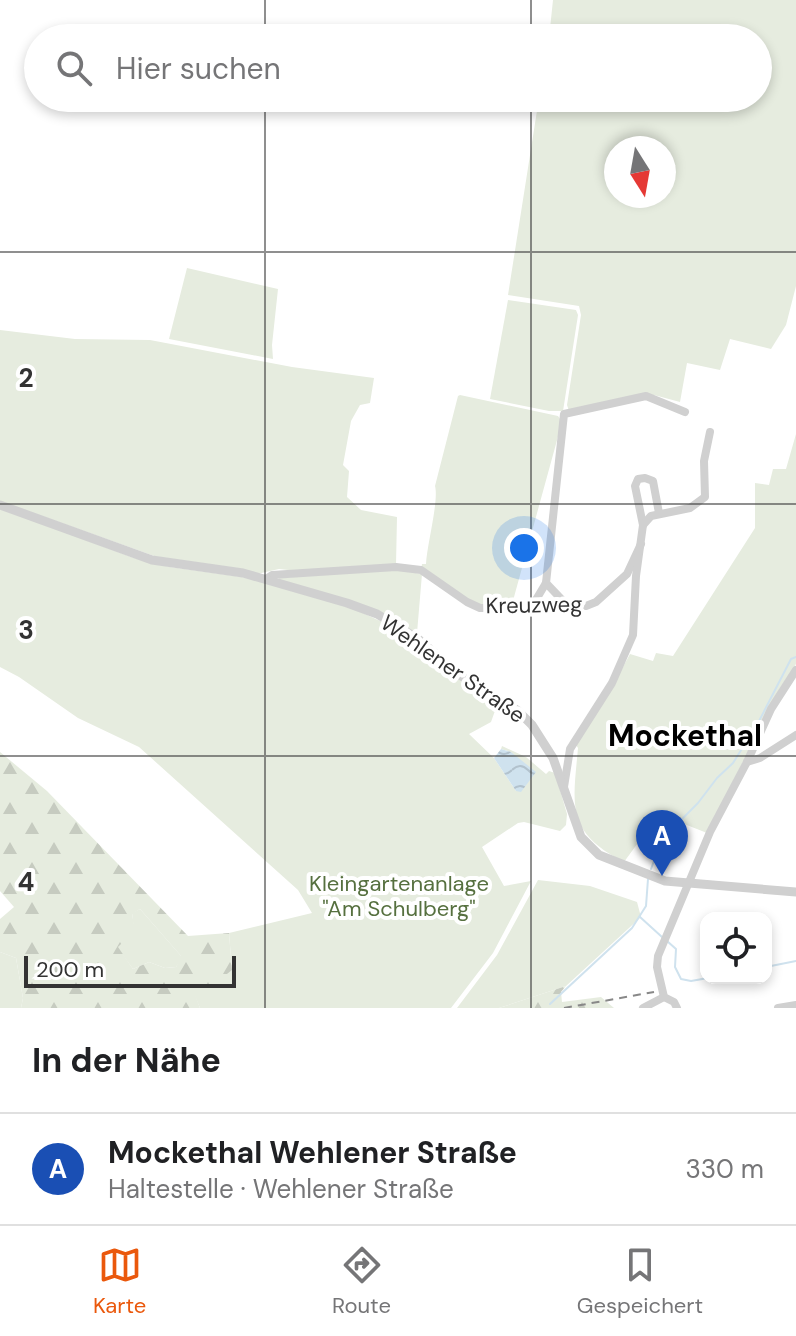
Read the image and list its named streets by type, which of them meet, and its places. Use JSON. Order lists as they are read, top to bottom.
{
  "streets": {
    "street": ["Kreuzweg", "Wehlener Straße"]
  },
  "crossings": [
    ["Kreuzweg", "Wehlener Straße"]
  ],
  "districts": ["Mockethal"],
  "parks": ["Kleingartenanlage \"Am Schulberg\""],
  "scale_bar": "200 m",
  "north": "bottom",
  "page": {
    "search": "Hier suchen",
    "pins": "A",
    "scale": "200 m",
    "heading": "In der Nähe",
    "list": [
      {
        "mark": "A",
        "name": "Mockethal Wehlener Straße",
        "note": "Haltestelle · Wehlener Straße",
        "value": "330 m"
      }
    ],
    "nav": ["Karte", "Route", "Gespeichert"]
  },
  "grid": {
    "rows": ["2", "3", "4"]
  }
}
